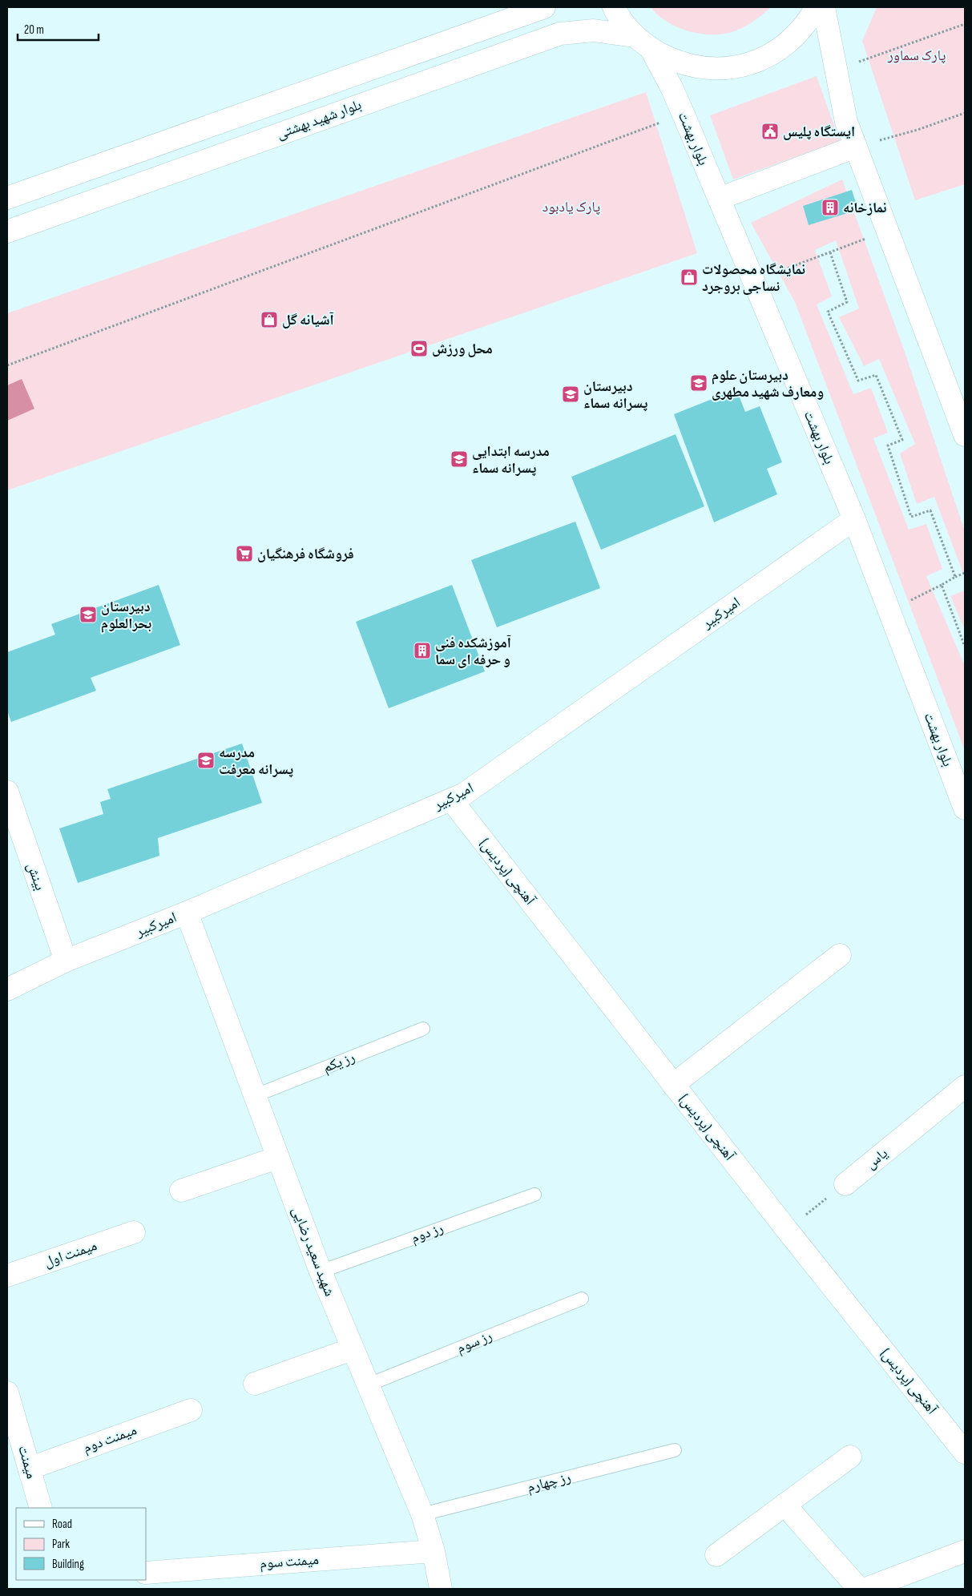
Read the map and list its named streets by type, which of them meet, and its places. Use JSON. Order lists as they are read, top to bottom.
{
  "streets": {
    "street": [
      "بلوار شهید بهشتی",
      "بلوار بهشت",
      "امیرکبیر",
      "آهنچی (پردیس)",
      "بینش",
      "یاس",
      "شهید سعید رضایی",
      "میمنت اول",
      "میمنت دوم",
      "میمنت",
      "میمنت سوم"
    ],
    "lane": [
      "رز یکم",
      "رز دوم",
      "رز سوم",
      "رز چهارم"
    ]
  },
  "crossings": [
    ["بلوار بهشت", "امیرکبیر"],
    ["امیرکبیر", "آهنچی (پردیس)"],
    ["امیرکبیر", "بینش"],
    ["امیرکبیر", "شهید سعید رضایی"],
    ["رز یکم", "شهید سعید رضایی"],
    ["رز دوم", "شهید سعید رضایی"],
    ["شهید سعید رضایی", "رز سوم"],
    ["شهید سعید رضایی", "رز چهارم"],
    ["شهید سعید رضایی", "میمنت سوم"],
    ["میمنت دوم", "میمنت"]
  ],
  "parks": ["پارک سماور", "پارک یادبود"],
  "places": {
    "public building": ["ایستگاه پلیس"],
    "building": ["نمازخانه", "آموزشکده فنی و حرفه ای سما"],
    "shop": ["نمایشگاه محصولات نساجی بروجرد", "آشیانه گل"],
    "sports": ["محل ورزش"],
    "school or university": [
      "دبیرستان علوم ومعارف شهید مطهری",
      "دبیرستان پسرانه سماء",
      "مدرسه ابتدایی پسرانه سماء",
      "دبیرستان بحرالعلوم",
      "مدرسه پسرانه معرفت"
    ],
    "supermarket": ["فروشگاه فرهنگیان"]
  },
  "legend": ["Road", "Park", "Building"],
  "scale_bar": "20 m"
}
